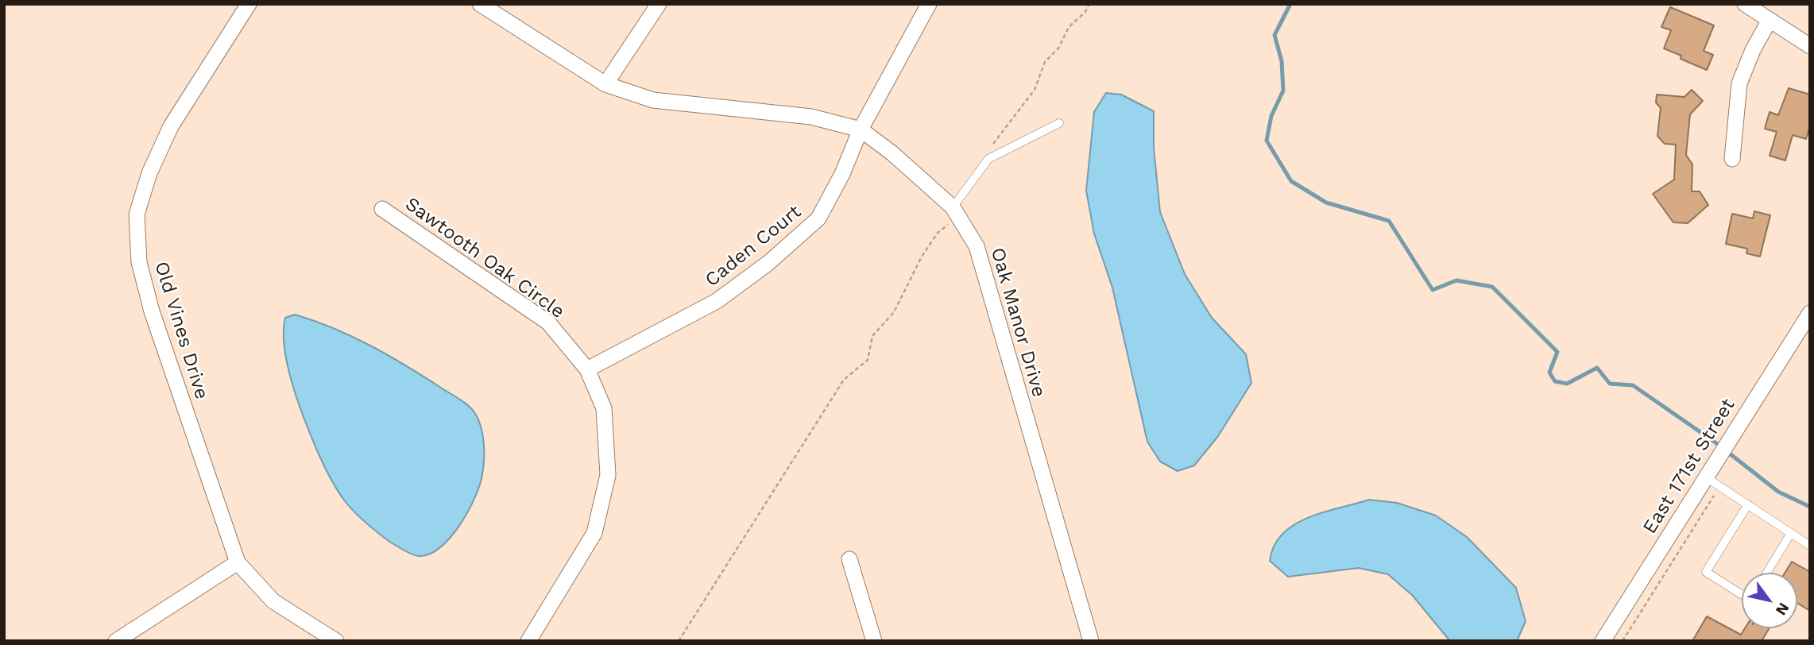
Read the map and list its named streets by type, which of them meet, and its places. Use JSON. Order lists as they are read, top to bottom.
{
  "streets": {
    "street": [
      "Caden Court",
      "Sawtooth Oak Circle",
      "Oak Manor Drive",
      "Old Vines Drive",
      "East 171st Street"
    ]
  },
  "crossings": [
    ["Caden Court", "Sawtooth Oak Circle"],
    ["Caden Court", "Oak Manor Drive"]
  ],
  "north": "bottom right"
}
